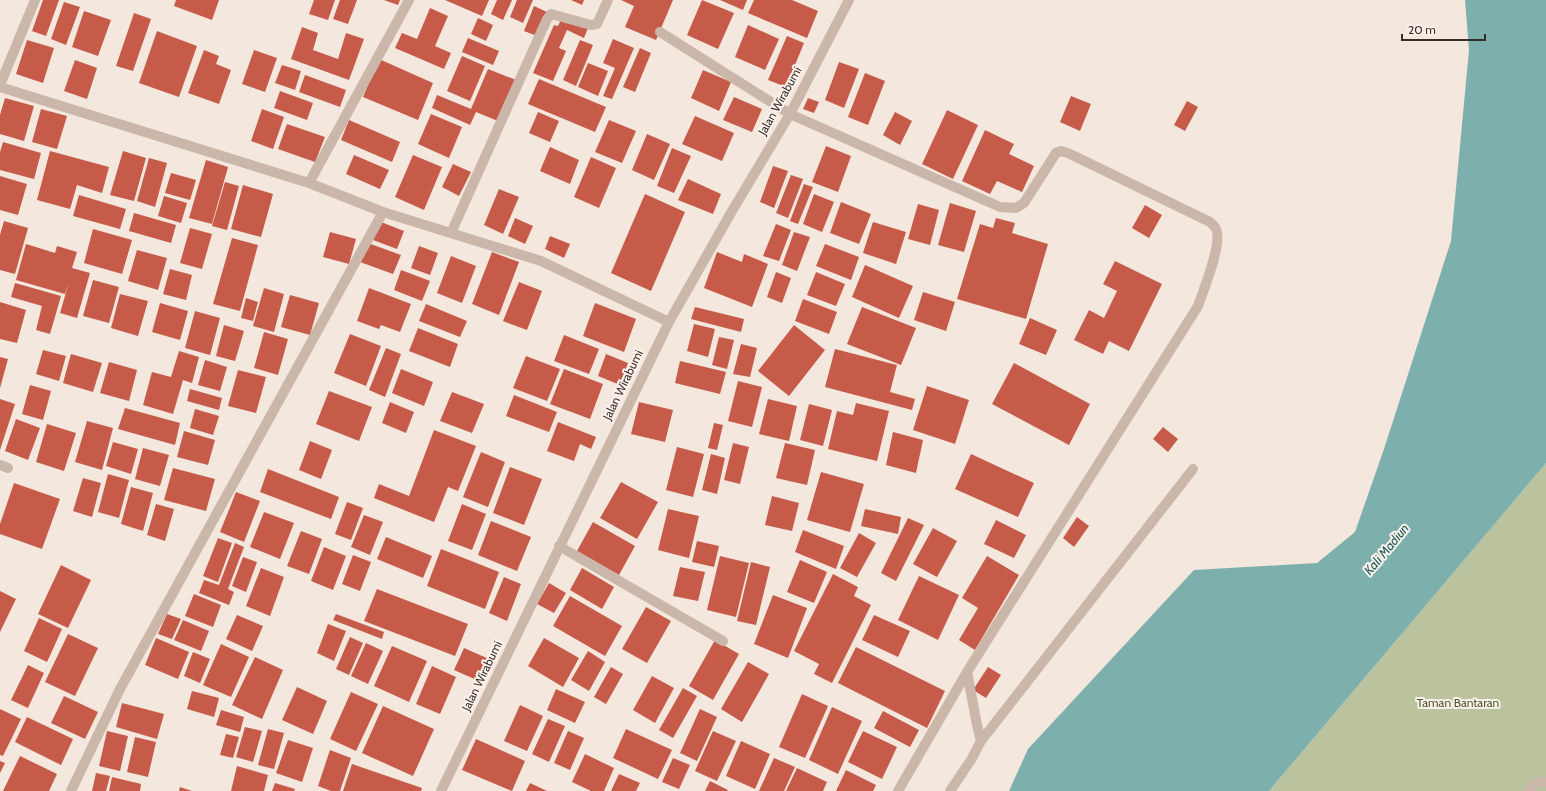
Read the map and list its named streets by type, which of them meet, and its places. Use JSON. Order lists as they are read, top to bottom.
{
  "streets": {
    "street": ["Jalan Wirabumi"]
  },
  "water": ["Kali Madiun"],
  "parks": ["Taman Bantaran"],
  "scale_bar": "20 m"
}
